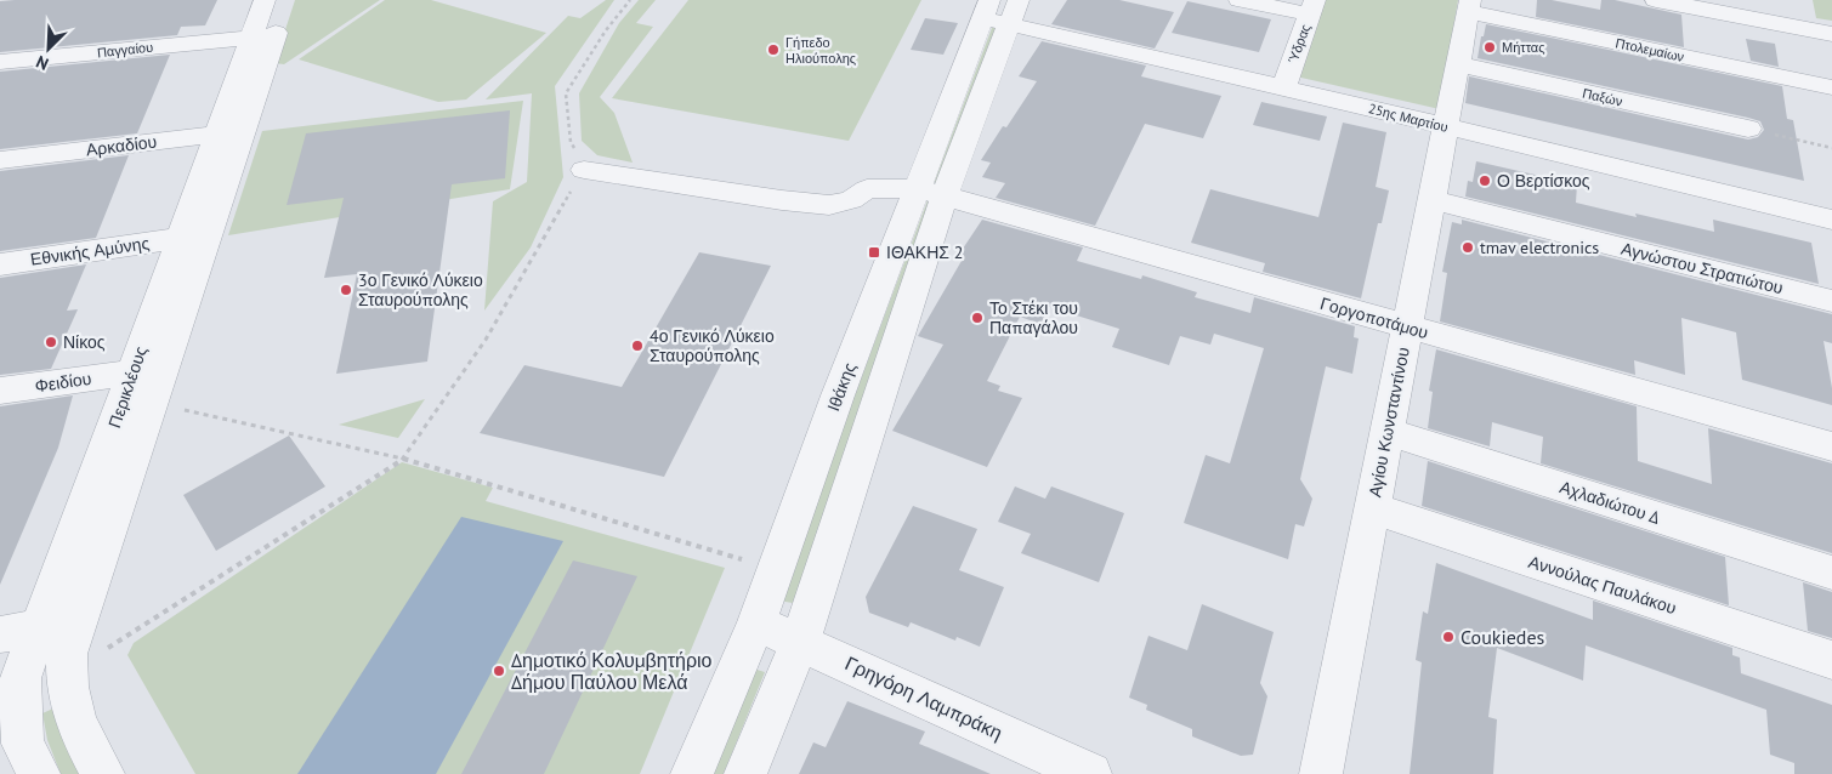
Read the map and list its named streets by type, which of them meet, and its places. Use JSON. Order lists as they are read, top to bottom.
{
  "streets": {
    "street": [
      "Ύδρας",
      "Παγγαίου",
      "Πτολεμαίων",
      "Παξών",
      "25ης Μαρτίου",
      "Αρκαδίου",
      "Εθνικής Αμύνης",
      "Αγνώστου Στρατιώτου",
      "Γοργοποτάμου",
      "Φειδίου",
      "Περικλέους",
      "Ιθάκης",
      "Αγίου Κωνσταντίνου",
      "Αχλαδιώτου Δ",
      "Αννούλας Παυλάκου",
      "Γρηγόρη Λαμπράκη"
    ]
  },
  "crossings": [
    ["Ύδρας", "25ης Μαρτίου"],
    ["Παγγαίου", "Περικλέους"],
    ["Πτολεμαίων", "Αγίου Κωνσταντίνου"],
    ["Παξών", "Αγίου Κωνσταντίνου"],
    ["25ης Μαρτίου", "Ιθάκης"],
    ["25ης Μαρτίου", "Αγίου Κωνσταντίνου"],
    ["Αρκαδίου", "Περικλέους"],
    ["Εθνικής Αμύνης", "Περικλέους"],
    ["Αγνώστου Στρατιώτου", "Αγίου Κωνσταντίνου"],
    ["Γοργοποτάμου", "Ιθάκης"],
    ["Γοργοποτάμου", "Αγίου Κωνσταντίνου"],
    ["Φειδίου", "Περικλέους"],
    ["Ιθάκης", "Γρηγόρη Λαμπράκη"],
    ["Αγίου Κωνσταντίνου", "Αχλαδιώτου Δ"],
    ["Αγίου Κωνσταντίνου", "Αννούλας Παυλάκου"]
  ],
  "places": {
    "other": [
      "Μήττας",
      "Γήπεδο Ηλιούπολης",
      "Ο Βερτίσκος",
      "tmav electronics",
      "3ο Γενικό Λύκειο Σταυρούπολης",
      "Το Στέκι του Παπαγάλου",
      "Νίκος",
      "4ο Γενικό Λύκειο Σταυρούπολης",
      "Coukiedes",
      "Δημοτικό Κολυμβητήριο Δήμου Παύλου Μελά"
    ],
    "transit": ["ΙΘΑΚΗΣ 2"]
  },
  "north": "bottom left"
}
